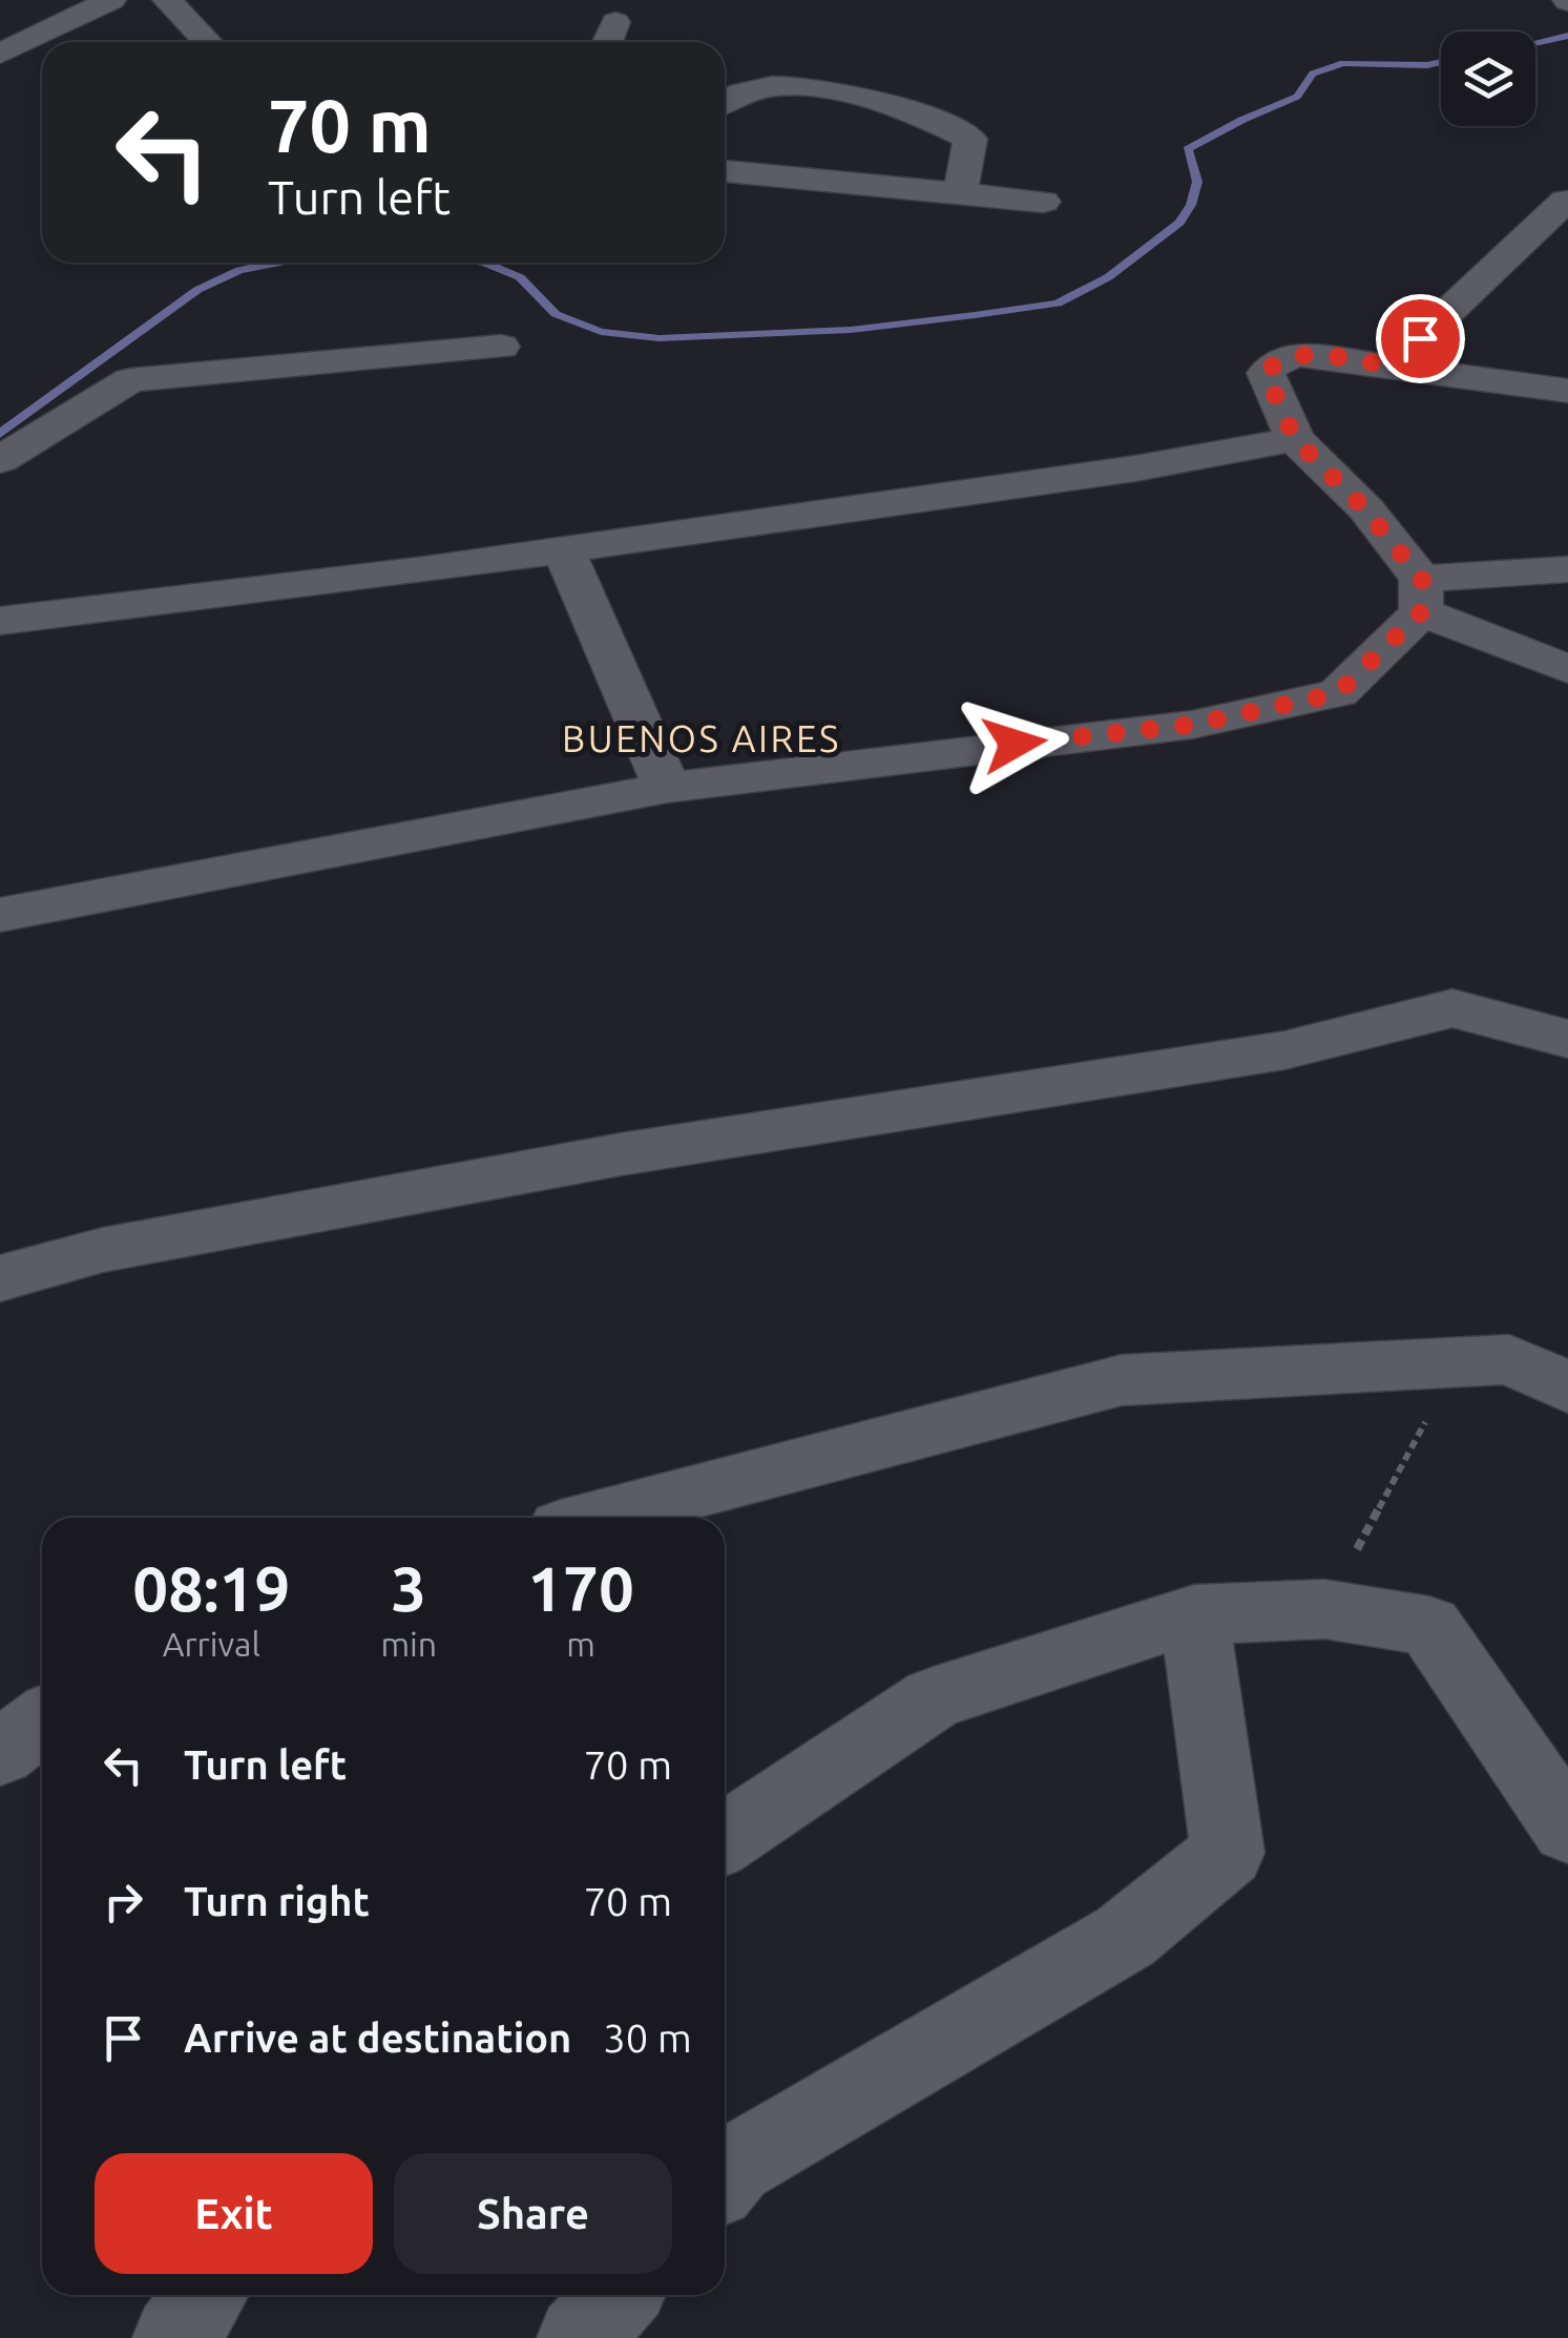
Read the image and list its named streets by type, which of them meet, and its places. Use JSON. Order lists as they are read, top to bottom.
{
  "districts": ["BUENOS AIRES"],
  "page": {
    "turn": ["70 m", "Turn left"],
    "eta": [
      "08:19",
      "Arrival",
      "3",
      "min",
      "170",
      "m"
    ],
    "list": [
      {
        "name": "Turn left",
        "value": "70 m"
      },
      {
        "name": "Turn right",
        "value": "70 m"
      },
      {
        "name": "Arrive at destination",
        "value": "30 m"
      }
    ],
    "buttons": ["Exit", "Share"]
  }
}
